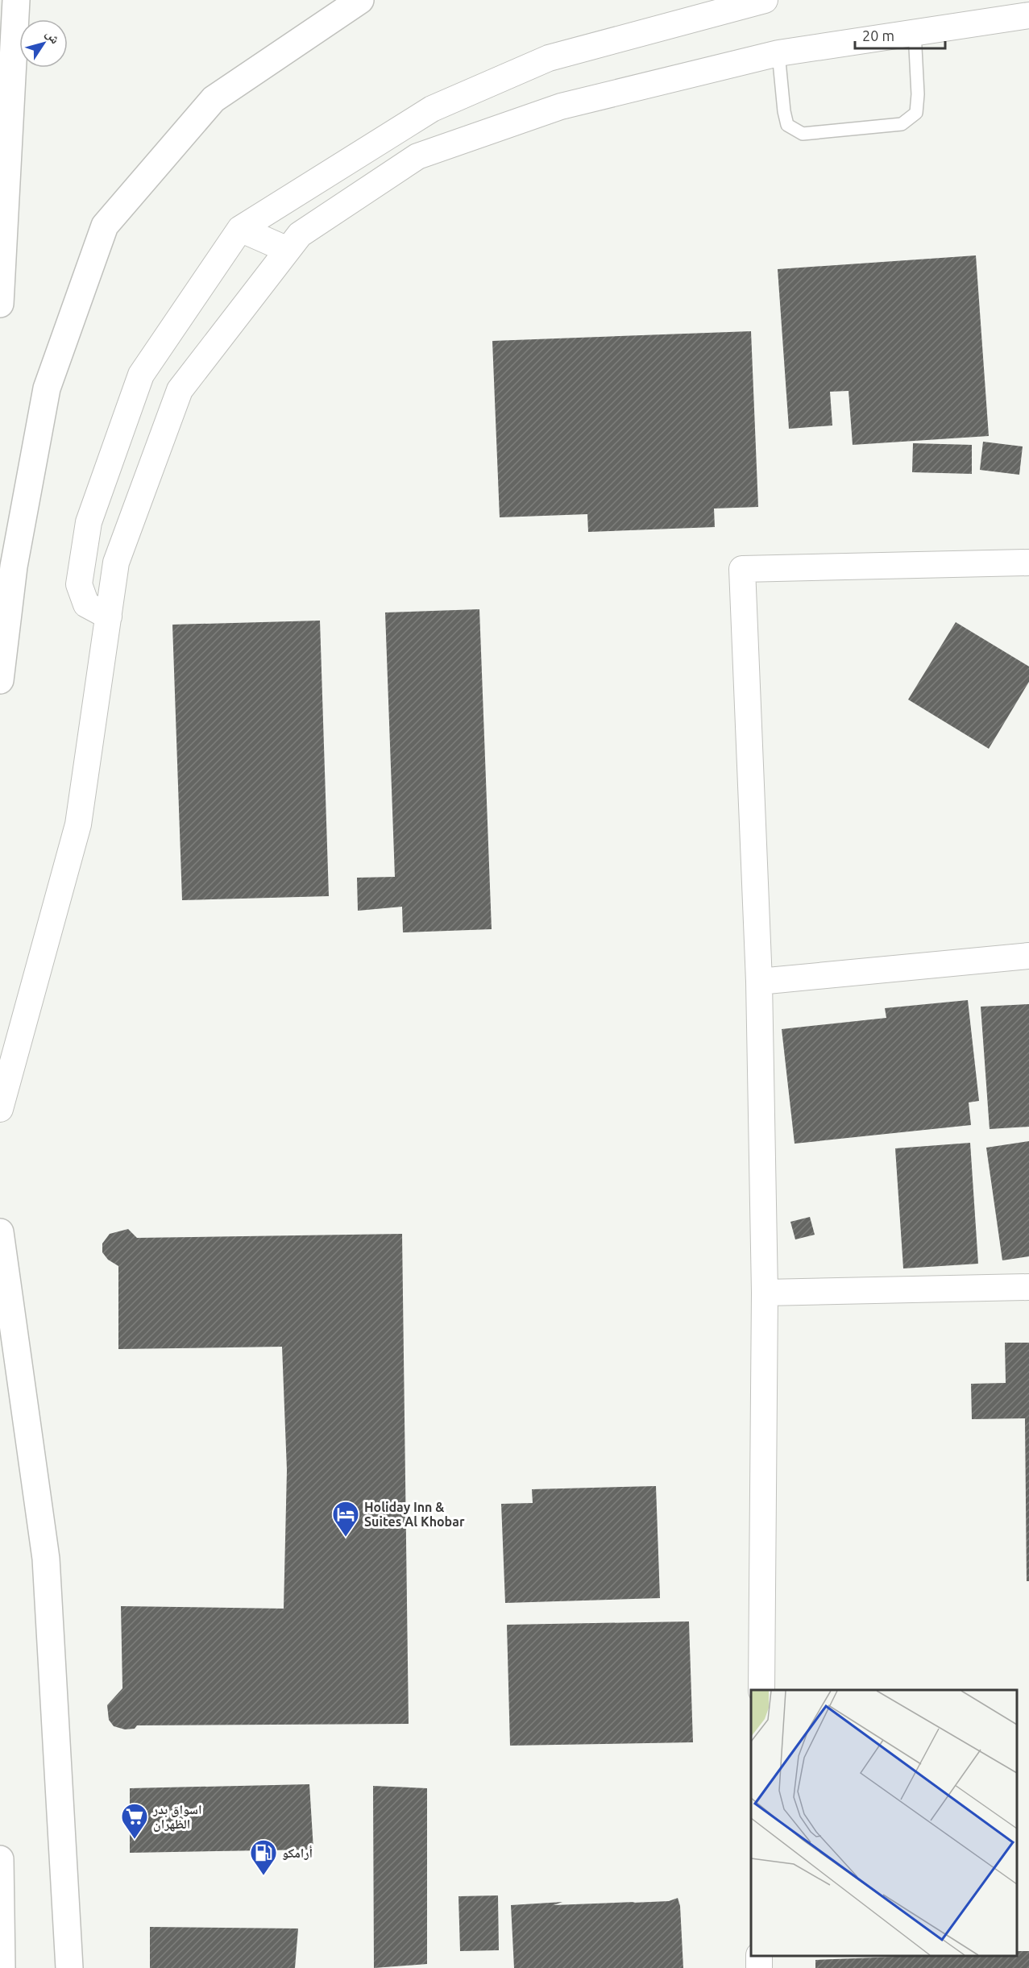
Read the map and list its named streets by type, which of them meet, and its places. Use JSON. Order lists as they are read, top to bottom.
{
  "places": {
    "hotel": ["Holiday Inn & Suites Al Khobar"],
    "supermarket": ["اسواق بدر الظهران"],
    "fuel station": ["أرامكو"]
  },
  "scale_bar": "20 m",
  "north": "top right"
}
